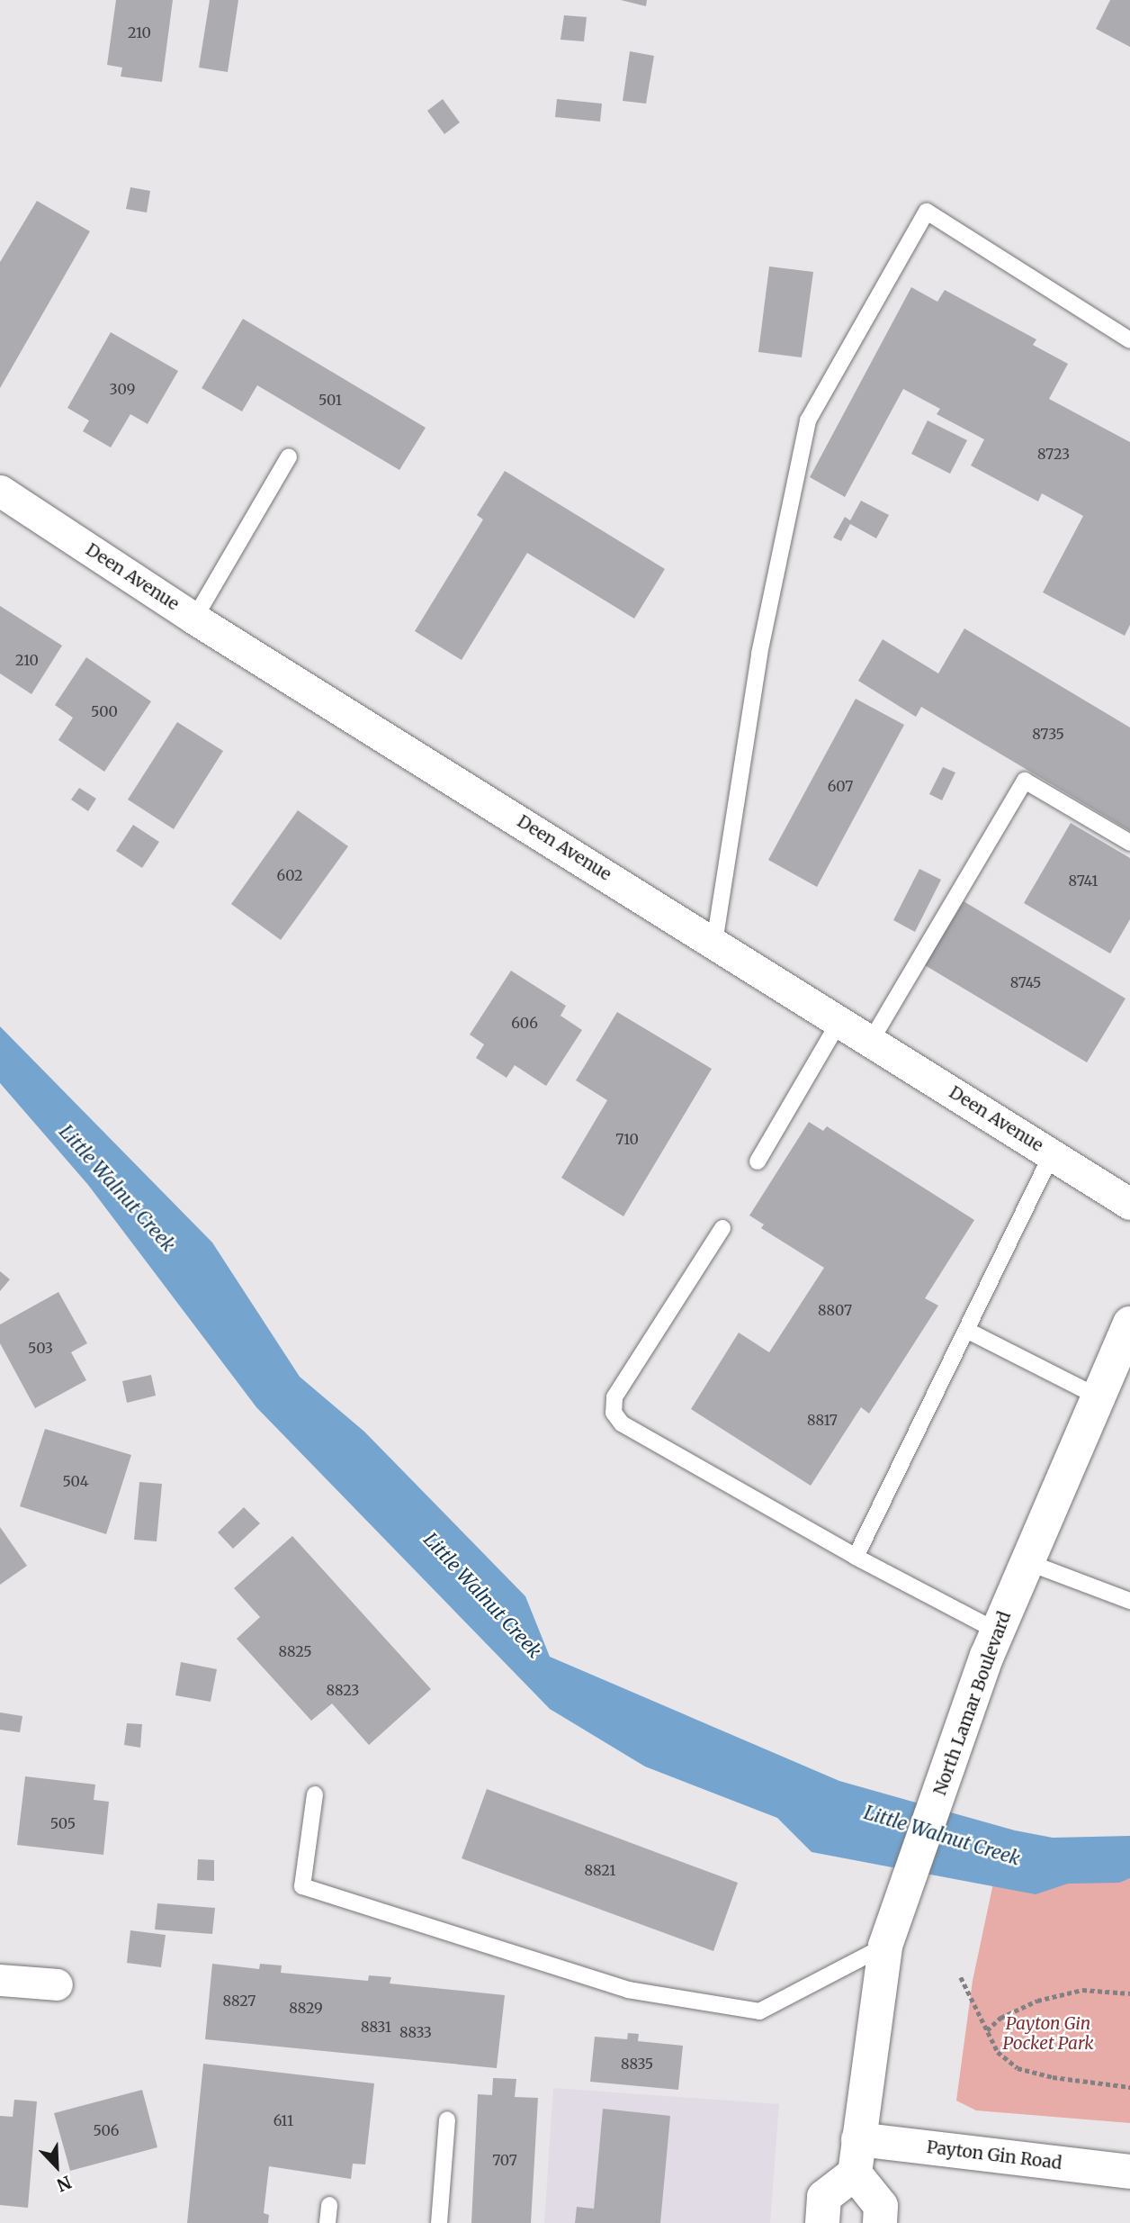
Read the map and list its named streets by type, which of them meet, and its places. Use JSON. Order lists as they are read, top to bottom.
{
  "streets": {
    "main road": ["North Lamar Boulevard", "Payton Gin Road"],
    "street": ["Deen Avenue"]
  },
  "crossings": [
    ["North Lamar Boulevard", "Payton Gin Road"]
  ],
  "water": ["Little Walnut Creek"],
  "parks": ["Payton Gin Pocket Park"],
  "house_numbers": [
    "210",
    "309",
    "501",
    "8723",
    "210",
    "500",
    "8735",
    "607",
    "602",
    "8741",
    "8745",
    "606",
    "710",
    "8807",
    "503",
    "8817",
    "504",
    "8825",
    "8823",
    "505",
    "8821",
    "8827",
    "8829",
    "8831",
    "8833",
    "8835",
    "611",
    "506",
    "707"
  ],
  "north": "bottom right"
}
